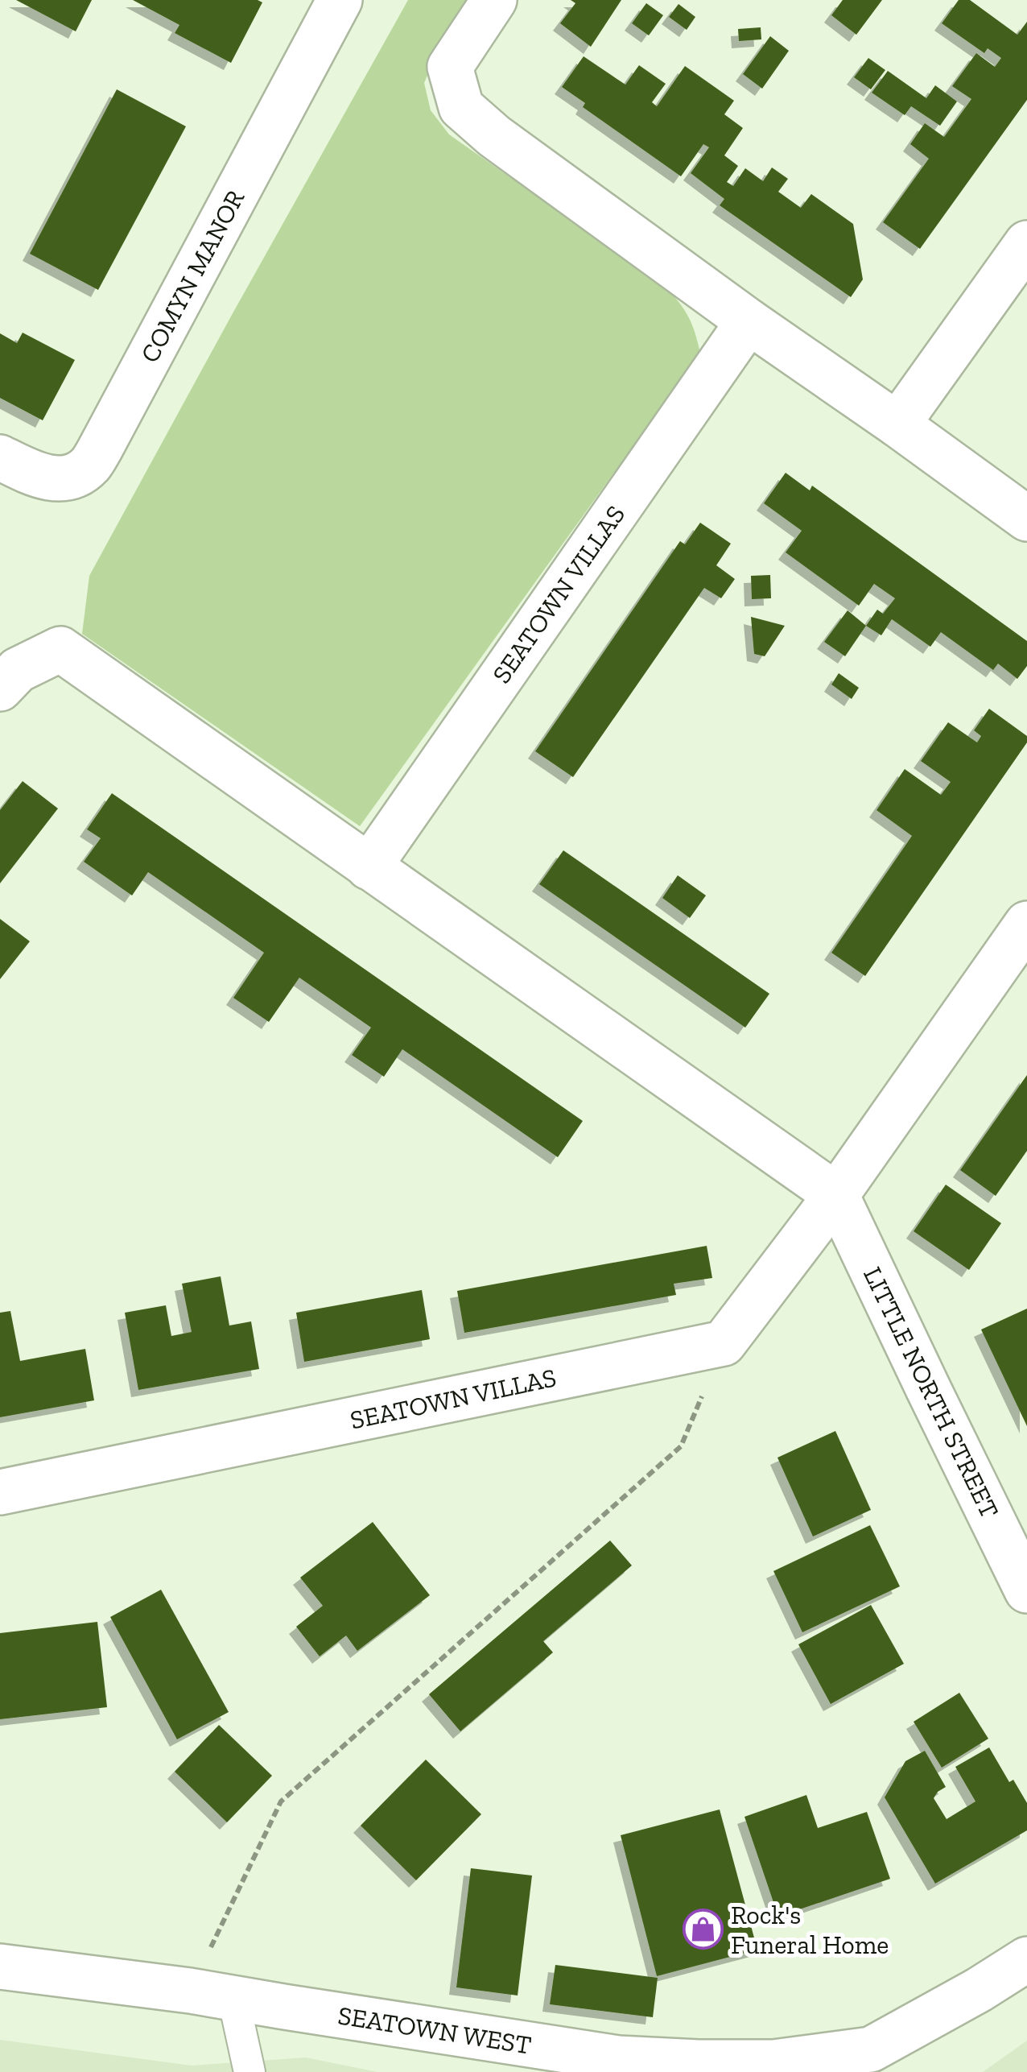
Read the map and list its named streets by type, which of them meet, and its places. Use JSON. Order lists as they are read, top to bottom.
{
  "streets": {
    "street": [
      "COMYN MANOR",
      "SEATOWN VILLAS",
      "LITTLE NORTH STREET",
      "SEATOWN WEST"
    ]
  },
  "places": {
    "shop": ["Rock's Funeral Home"]
  }
}
